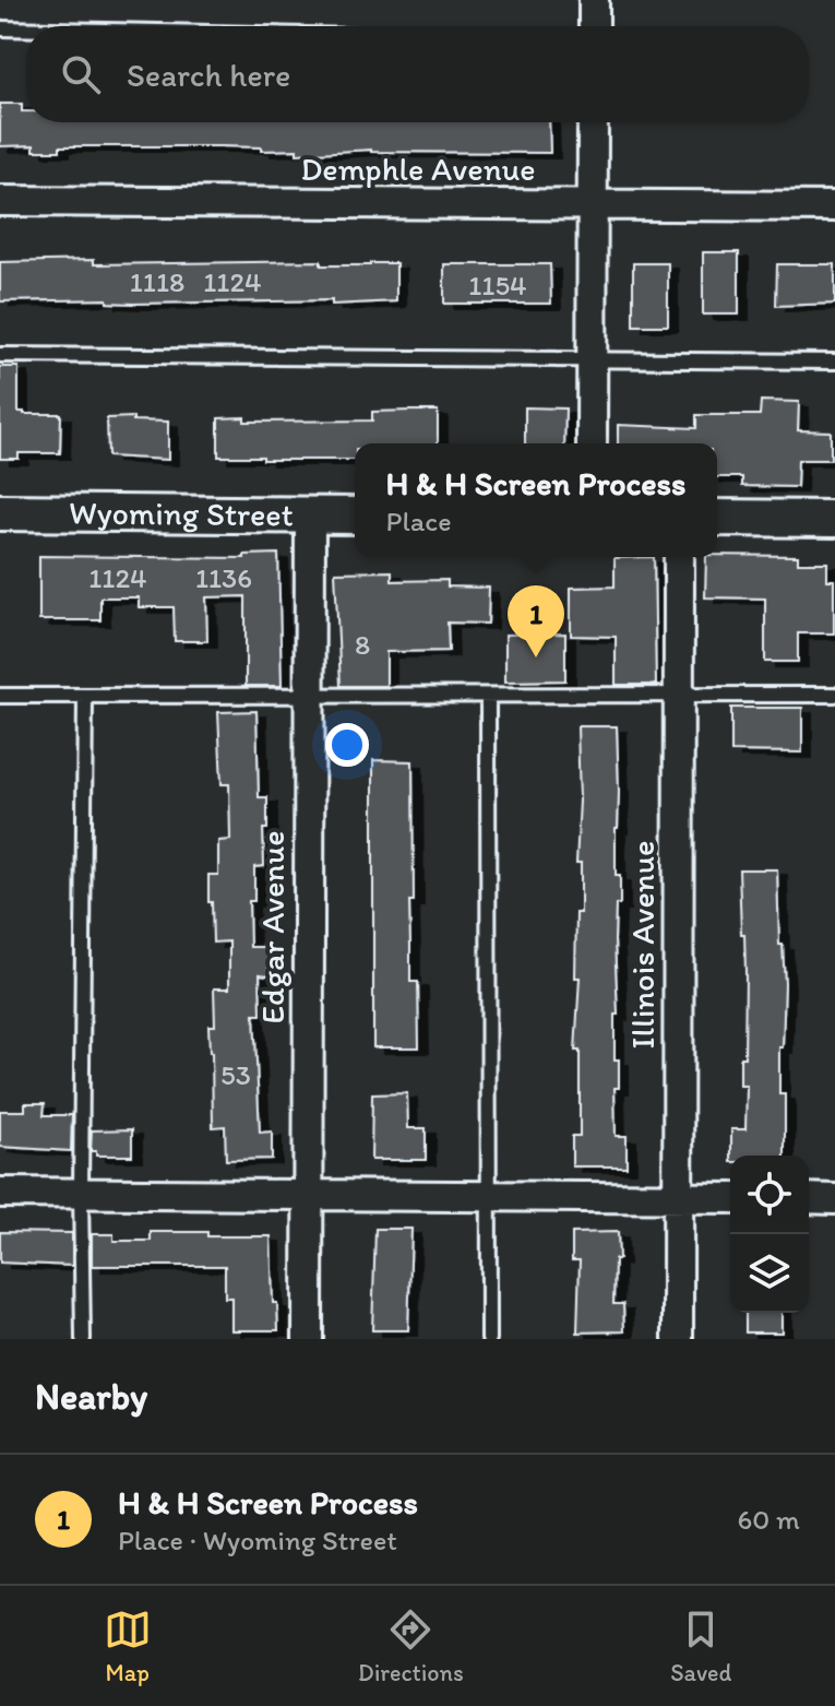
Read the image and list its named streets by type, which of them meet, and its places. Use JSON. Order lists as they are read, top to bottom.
{
  "streets": {
    "street": [
      "Demphle Avenue",
      "Wyoming Street",
      "Edgar Avenue",
      "Illinois Avenue"
    ]
  },
  "crossings": [
    ["Wyoming Street", "Edgar Avenue"]
  ],
  "house_numbers": [
    "1118",
    "1124",
    "1154",
    "1124",
    "1136",
    "8",
    "53"
  ],
  "page": {
    "search": "Search here",
    "popup": ["H & H Screen Process", "Place"],
    "pins": "1",
    "heading": "Nearby",
    "list": [
      {
        "mark": "1",
        "name": "H & H Screen Process",
        "note": "Place · Wyoming Street",
        "value": "60 m"
      }
    ],
    "nav": ["Map", "Directions", "Saved"]
  }
}
